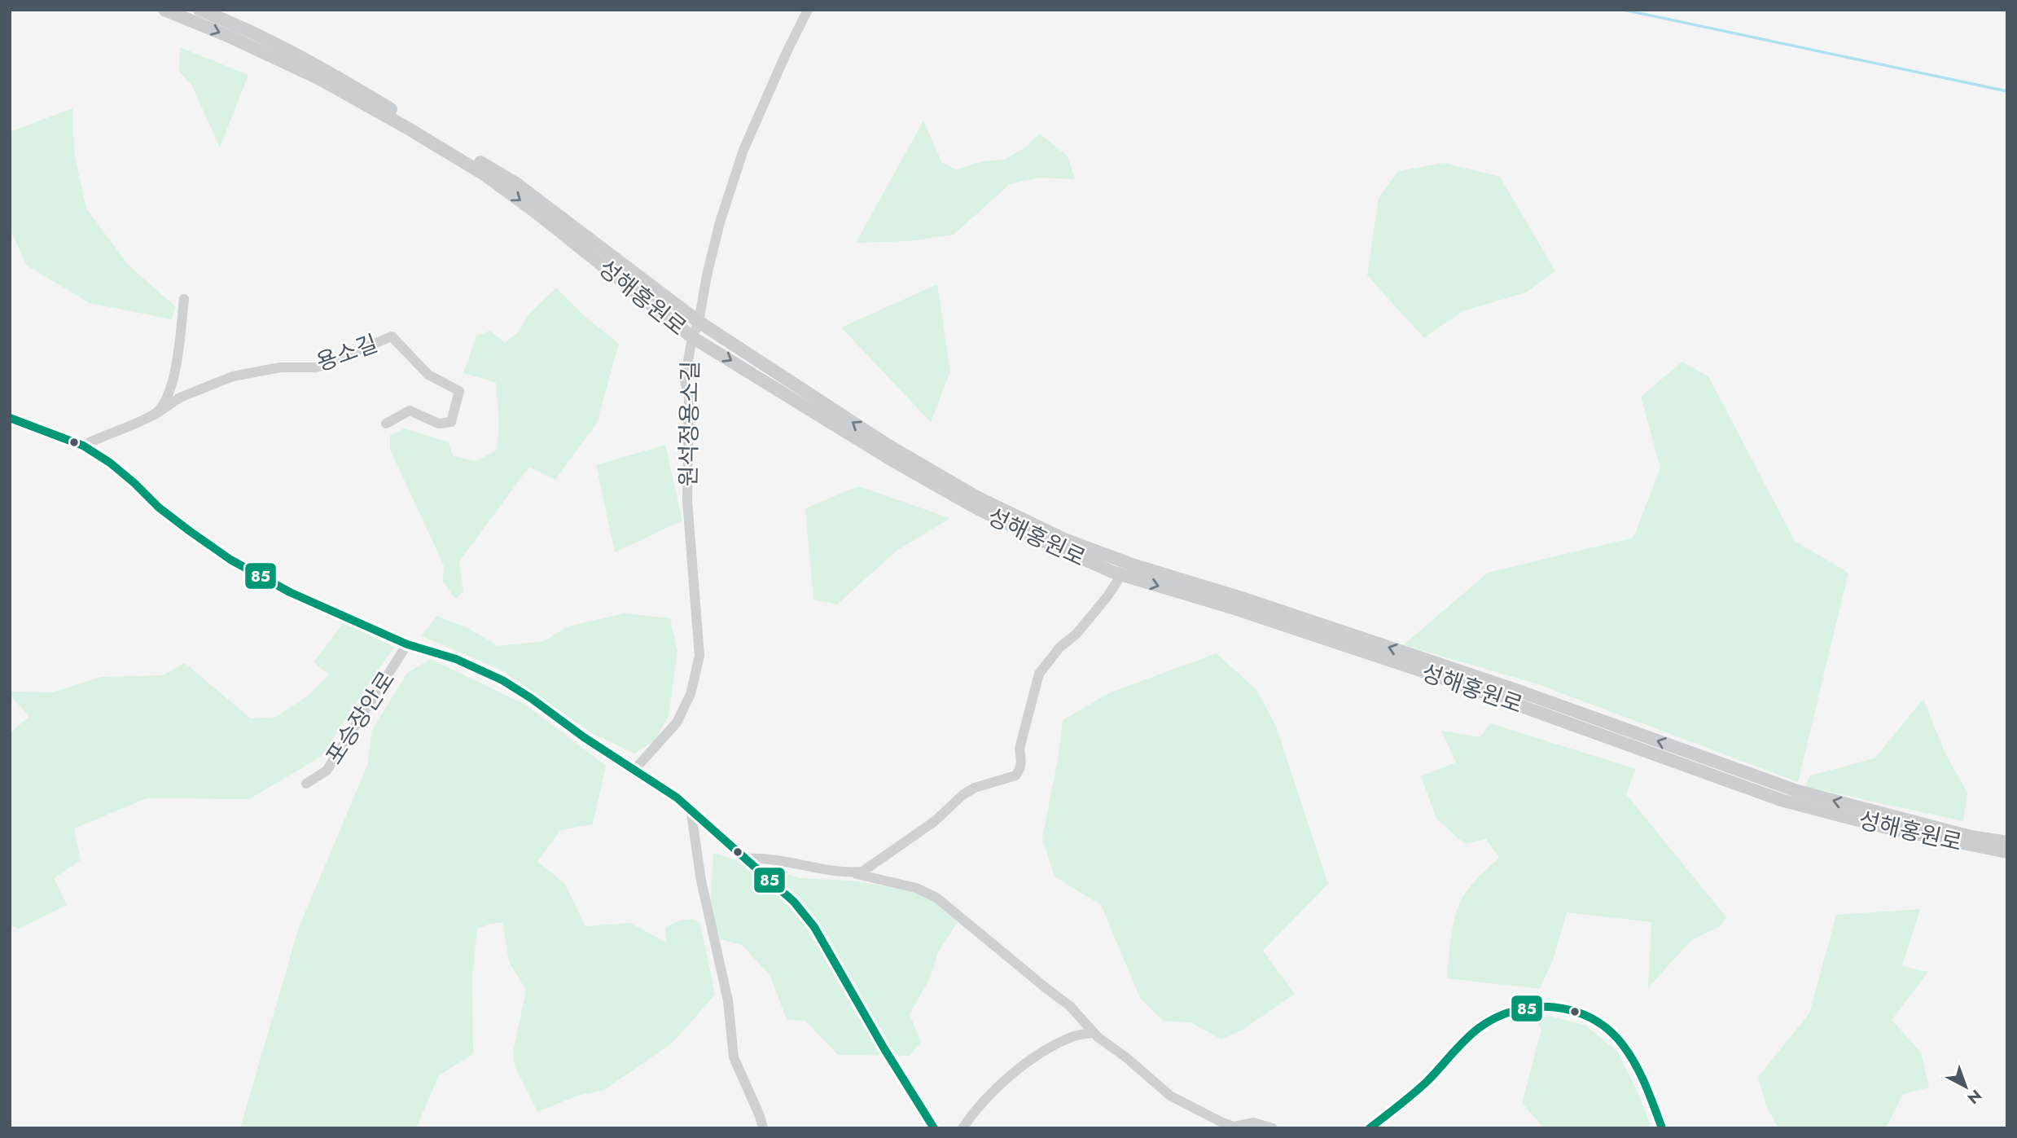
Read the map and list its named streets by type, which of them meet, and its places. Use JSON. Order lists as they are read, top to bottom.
{
  "streets": {
    "main road": ["성해홍원로"],
    "street": ["용소길", "원석정용소길", "포승장안로"]
  },
  "crossings": [
    ["성해홍원로", "원석정용소길"],
    ["용소길", "포승장안로"],
    ["원석정용소길", "포승장안로"]
  ],
  "lines": ["transit line 85"],
  "north": "bottom right"
}
